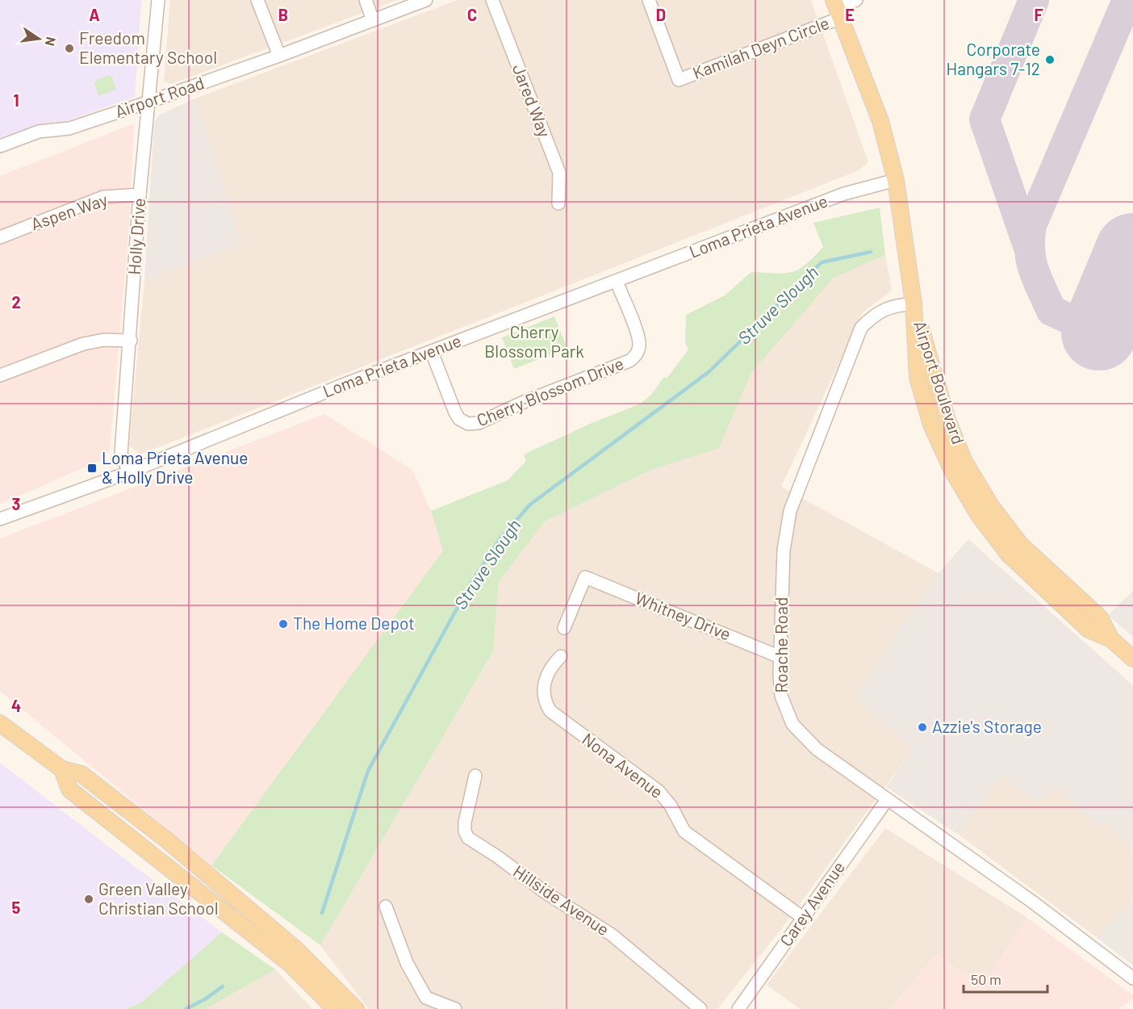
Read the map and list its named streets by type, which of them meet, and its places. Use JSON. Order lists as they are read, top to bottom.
{
  "streets": {
    "main road": ["Airport Boulevard"],
    "street": [
      "Kamilah Deyn Circle",
      "Airport Road",
      "Jared Way",
      "Aspen Way",
      "Loma Prieta Avenue",
      "Holly Drive",
      "Cherry Blossom Drive",
      "Whitney Drive",
      "Roache Road",
      "Nona Avenue",
      "Hillside Avenue",
      "Carey Avenue"
    ]
  },
  "crossings": [
    ["Kamilah Deyn Circle", "Airport Boulevard"],
    ["Airport Road", "Holly Drive"],
    ["Aspen Way", "Holly Drive"],
    ["Loma Prieta Avenue", "Holly Drive"],
    ["Loma Prieta Avenue", "Airport Boulevard"],
    ["Loma Prieta Avenue", "Cherry Blossom Drive"],
    ["Airport Boulevard", "Roache Road"],
    ["Whitney Drive", "Roache Road"],
    ["Roache Road", "Carey Avenue"],
    ["Nona Avenue", "Carey Avenue"]
  ],
  "water": ["Struve Slough"],
  "parks": ["Cherry Blossom Park"],
  "places": {
    "other": [
      "Freedom Elementary School",
      "Corporate Hangars 7-12",
      "The Home Depot",
      "Azzie's Storage",
      "Green Valley Christian School"
    ],
    "transit": ["Loma Prieta Avenue & Holly Drive"]
  },
  "scale_bar": "50 m",
  "north": "right",
  "grid": {
    "columns": [
      "A",
      "B",
      "C",
      "D",
      "E",
      "F"
    ],
    "rows": [
      "1",
      "2",
      "3",
      "4",
      "5"
    ]
  }
}
